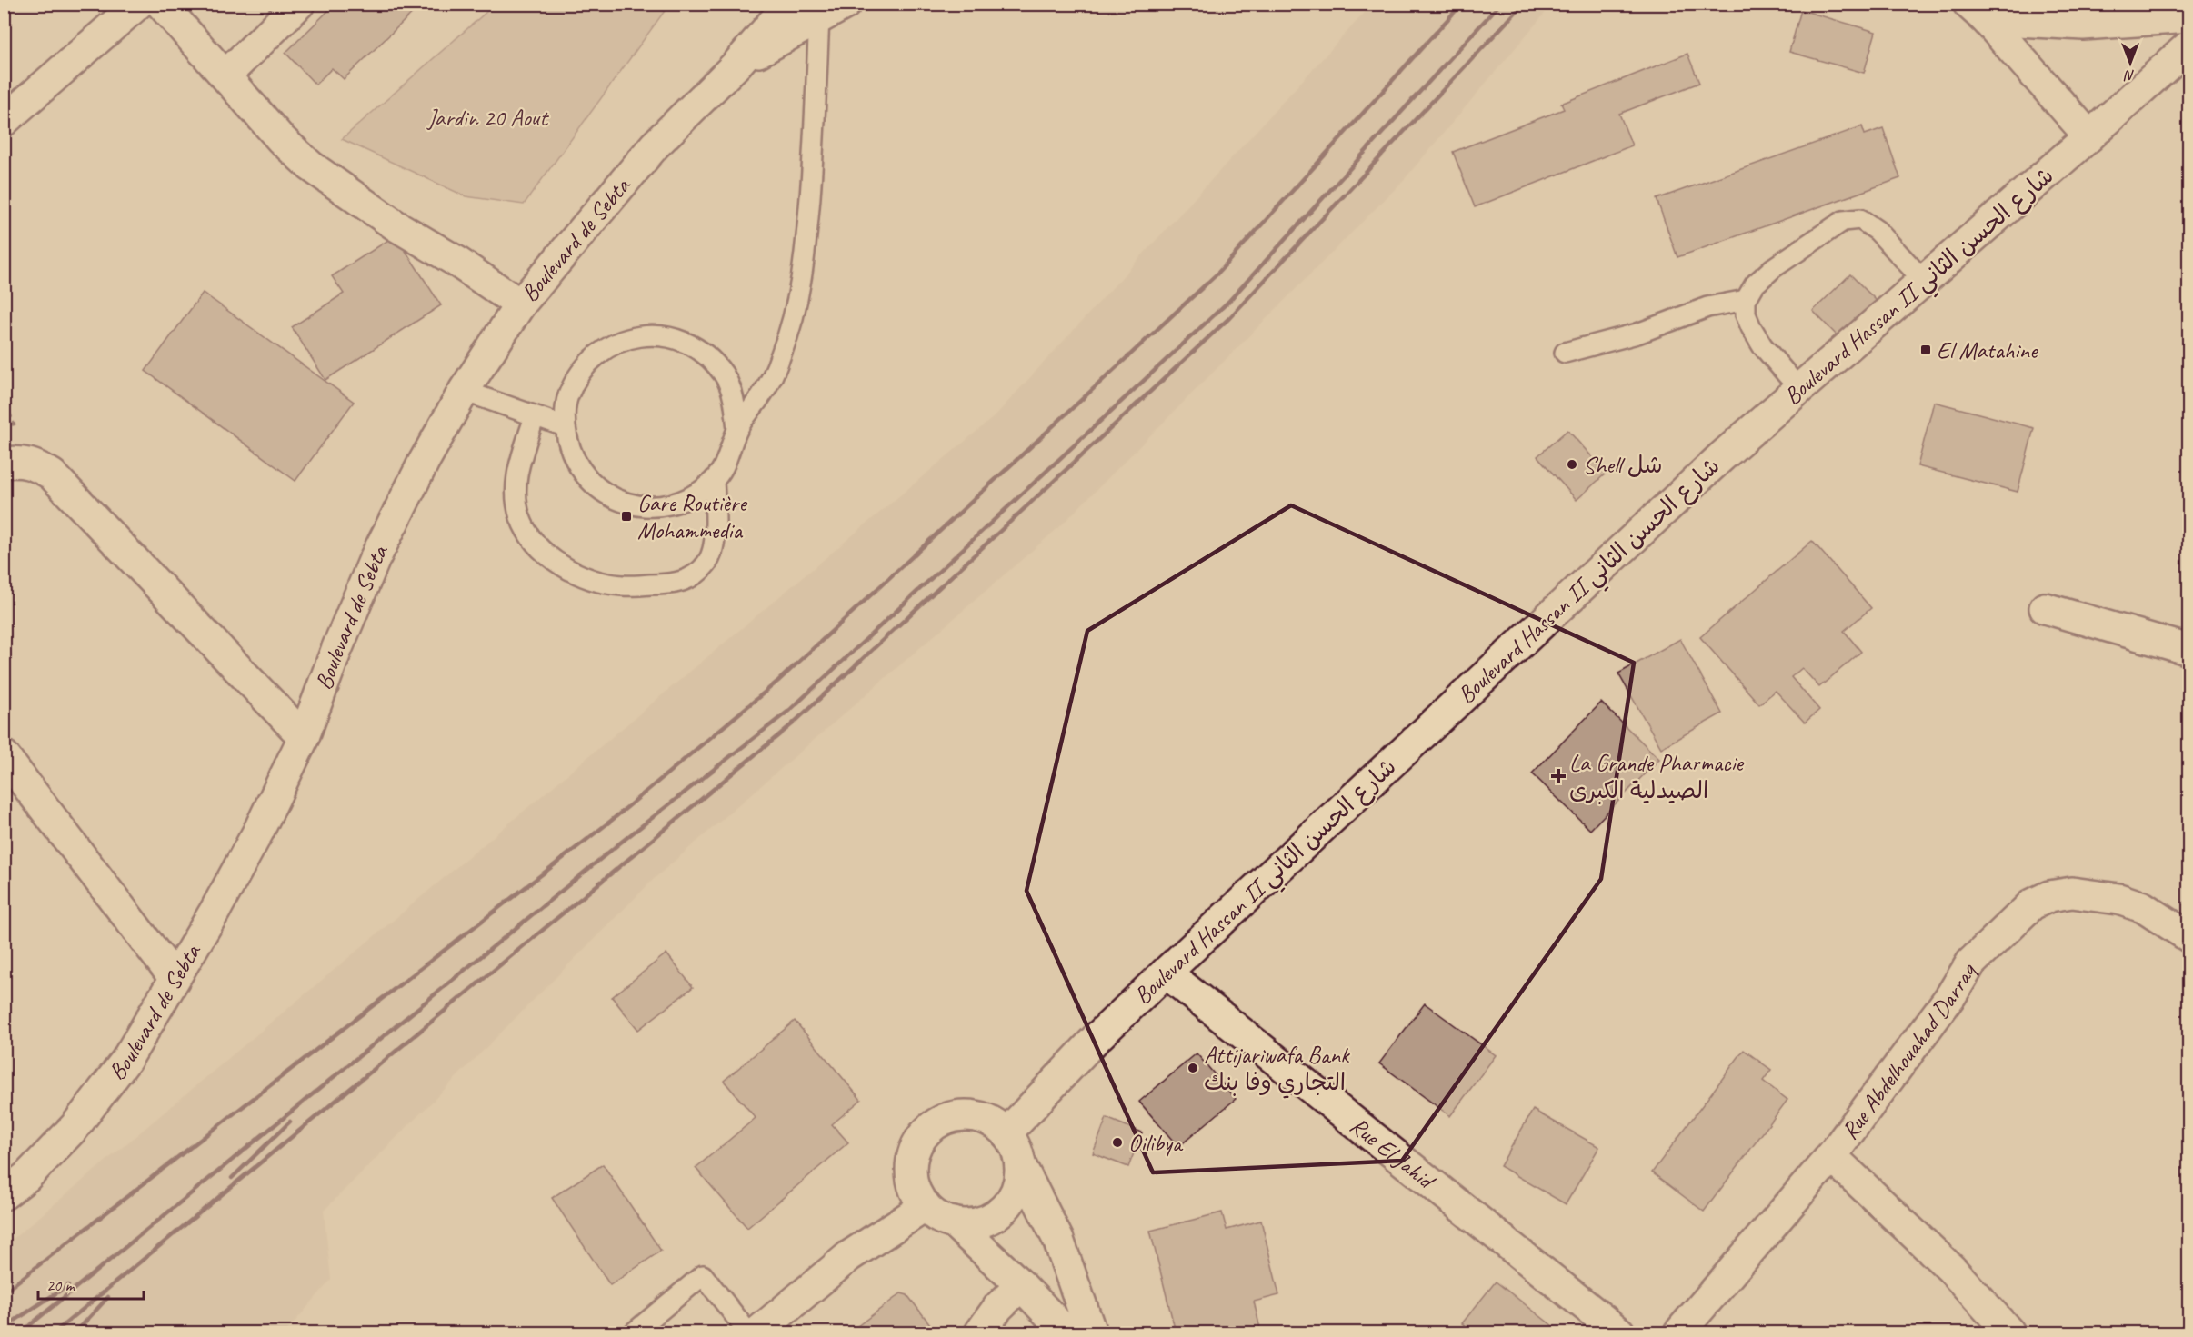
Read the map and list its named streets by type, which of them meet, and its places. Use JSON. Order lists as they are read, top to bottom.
{
  "streets": {
    "street": [
      "Boulevard de Sebta",
      "Boulevard Hassan II شارع الحسن الثاني",
      "Rue Abdelhouahad Darraq",
      "Rue El Jahid"
    ]
  },
  "crossings": [
    ["Boulevard Hassan II شارع الحسن الثاني", "Rue El Jahid"]
  ],
  "parks": ["Jardin 20 Aout"],
  "places": {
    "transit": ["El Matahine", "Gare Routière Mohammedia"],
    "other": ["Shell شل", "Attijariwafa Bank التجاري وفا بنك", "Oilibya"],
    "health": ["La Grande Pharmacie الصيدلية الكبرى"]
  },
  "scale_bar": "20 m",
  "north": "bottom"
}
